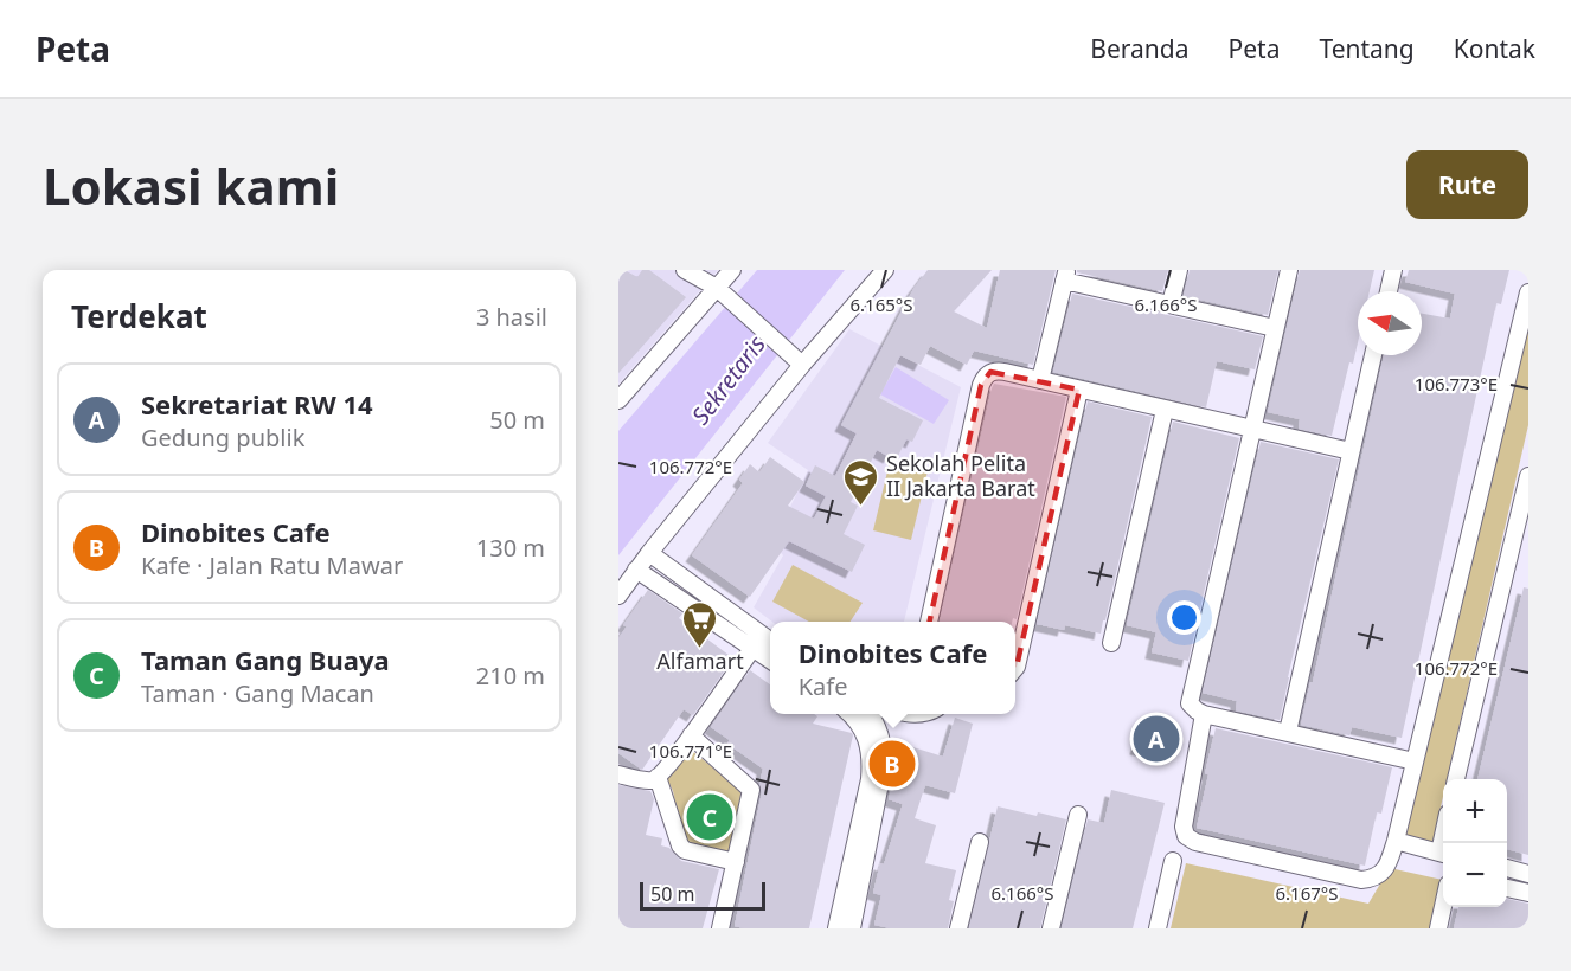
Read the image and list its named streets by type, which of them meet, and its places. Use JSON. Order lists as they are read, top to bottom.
{
  "water": ["Sekretaris"],
  "places": {
    "school or university": ["Sekolah Pelita II Jakarta Barat"],
    "supermarket": ["Alfamart"]
  },
  "scale_bar": "50 m",
  "north": "left",
  "page": {
    "header": "Peta",
    "nav": [
      "Beranda",
      "Peta",
      "Tentang",
      "Kontak"
    ],
    "buttons": "Rute",
    "title": "Lokasi kami",
    "heading": ["Terdekat", "3 hasil"],
    "list": [
      {
        "mark": "A",
        "name": "Sekretariat RW 14",
        "note": "Gedung publik",
        "value": "50 m"
      },
      {
        "mark": "B",
        "name": "Dinobites Cafe",
        "note": "Kafe · Jalan Ratu Mawar",
        "value": "130 m"
      },
      {
        "mark": "C",
        "name": "Taman Gang Buaya",
        "note": "Taman · Gang Macan",
        "value": "210 m"
      }
    ],
    "popup": ["Dinobites Cafe", "Kafe"],
    "pins": ["A", "B", "C"],
    "map_buttons": ["+", "−"],
    "scale": "50 m"
  },
  "coordinates": [
    "6.165°S",
    "6.166°S",
    "106.773°E",
    "106.772°E",
    "106.771°E",
    "6.167°S"
  ]
}
